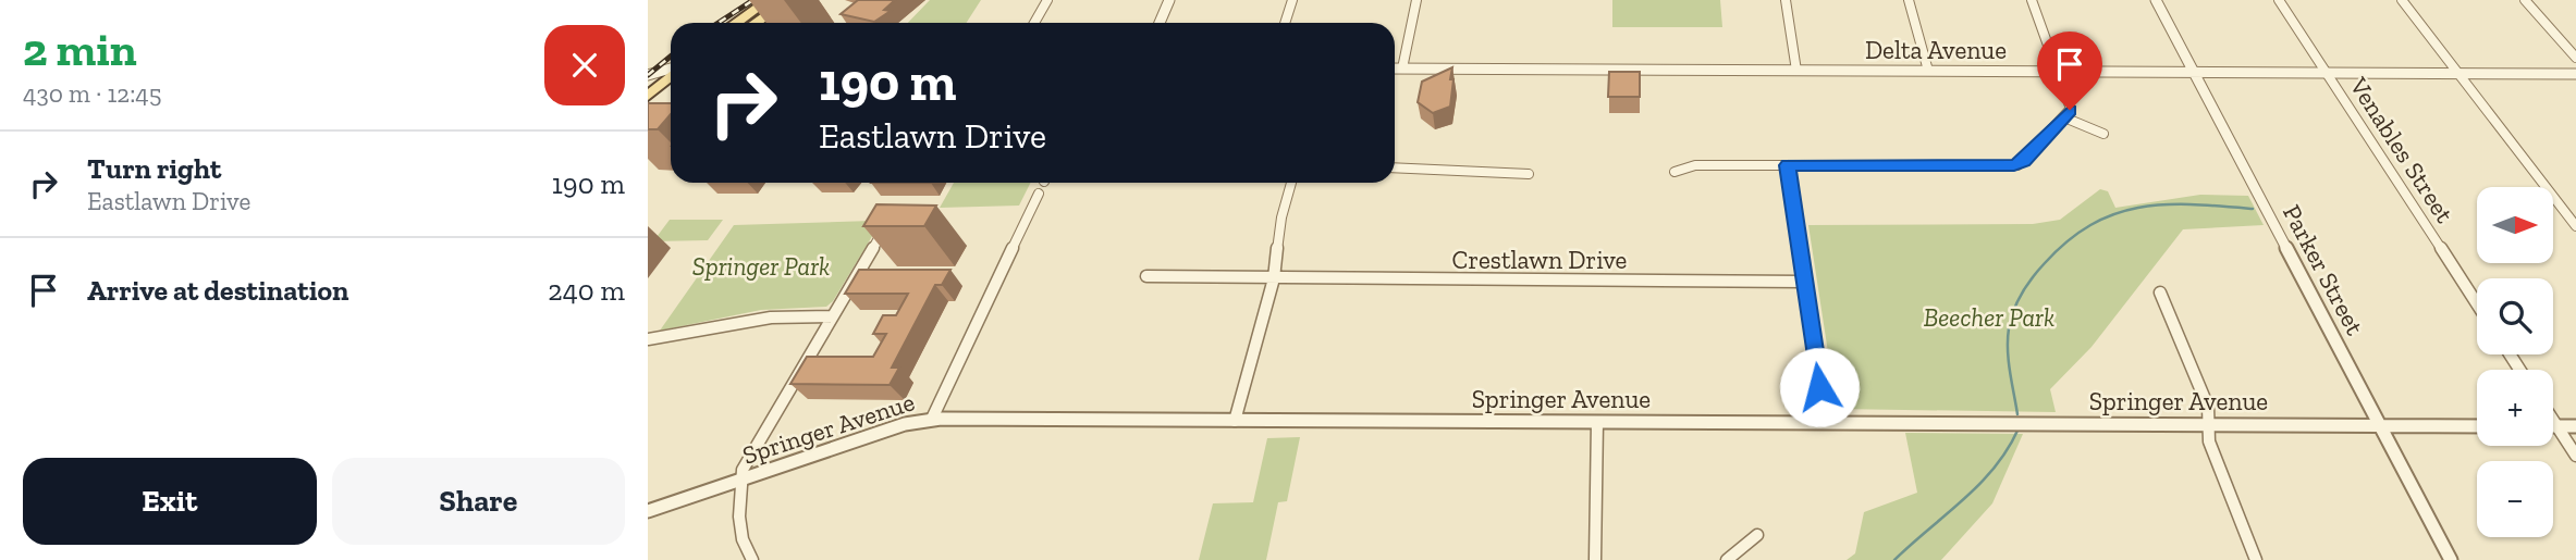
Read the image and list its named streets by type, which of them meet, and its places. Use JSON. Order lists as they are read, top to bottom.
{
  "streets": {
    "street": [
      "Delta Avenue",
      "Venables Street",
      "Crestlawn Drive",
      "Parker Street",
      "Springer Avenue"
    ]
  },
  "crossings": [
    ["Delta Avenue", "Venables Street"],
    ["Delta Avenue", "Parker Street"],
    ["Parker Street", "Springer Avenue"]
  ],
  "parks": ["Springer Park", "Beecher Park"],
  "north": "right",
  "page": {
    "heading": ["2 min", "430 m · 12:45"],
    "turn": ["190 m", "Eastlawn Drive"],
    "list": [
      {
        "name": "Turn right",
        "note": "Eastlawn Drive",
        "value": "190 m"
      },
      {
        "name": "Arrive at destination",
        "value": "240 m"
      }
    ],
    "map_buttons": ["+", "−"],
    "buttons": ["Exit", "Share"]
  }
}
